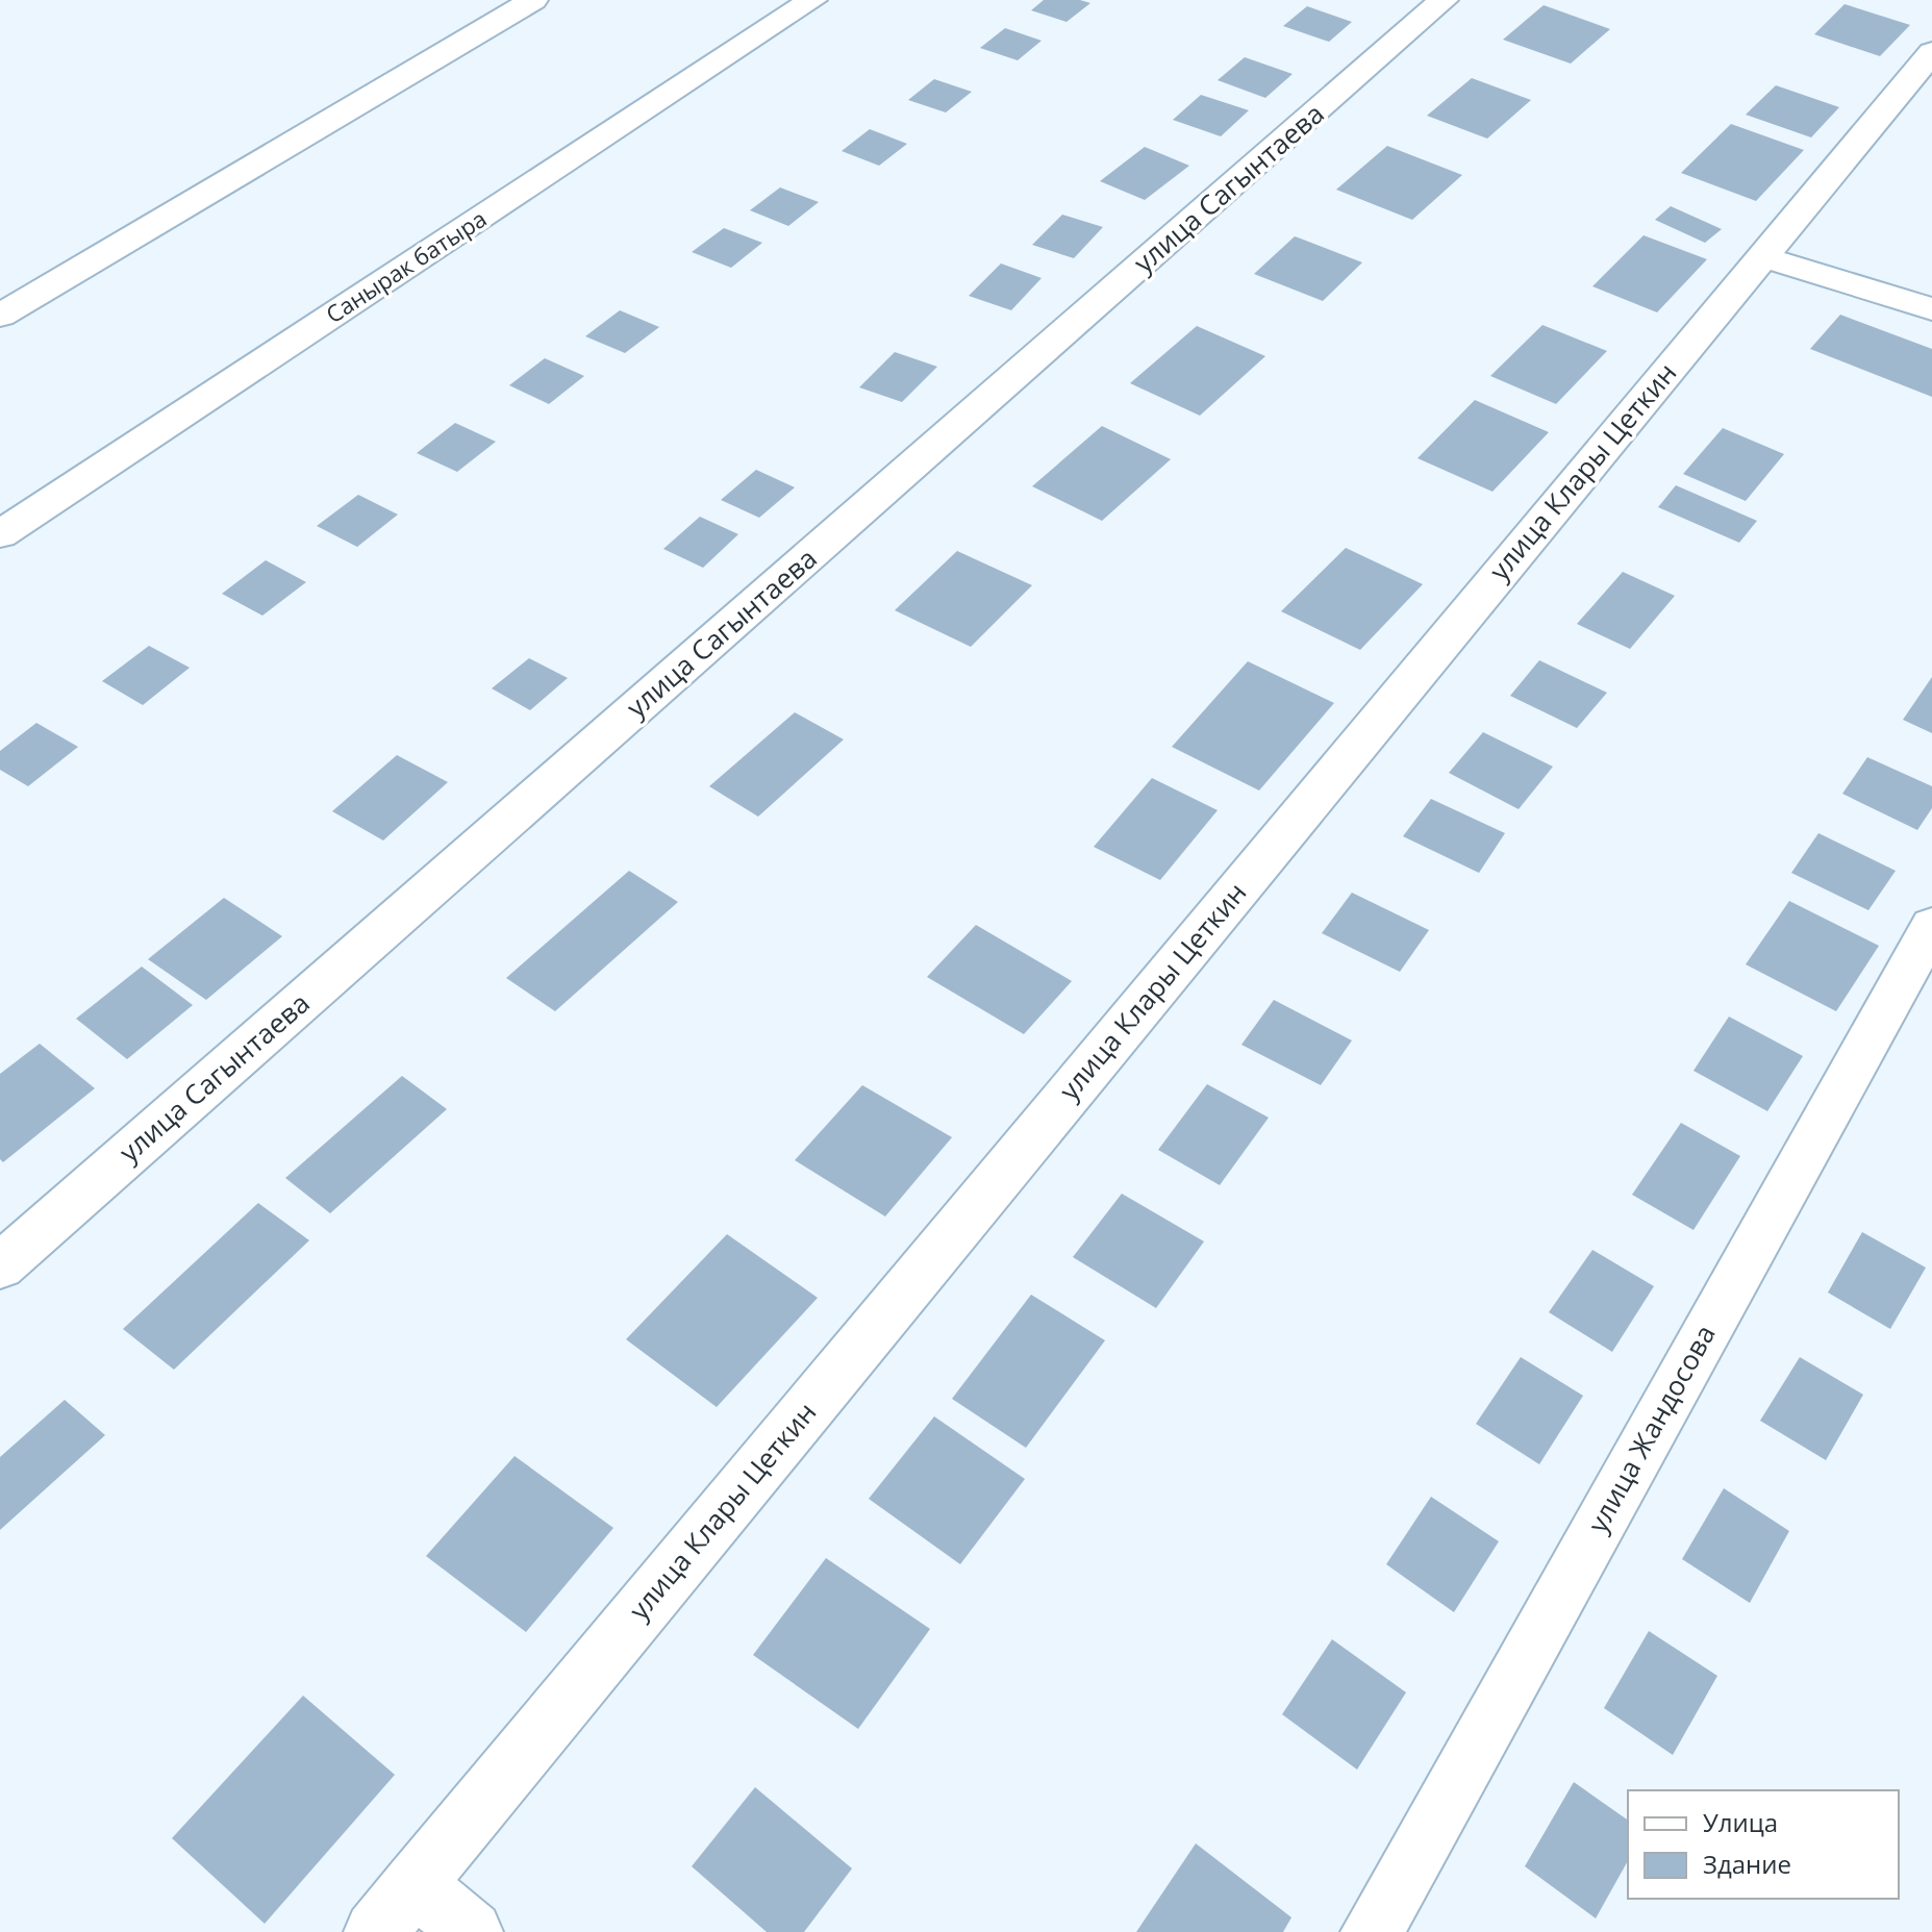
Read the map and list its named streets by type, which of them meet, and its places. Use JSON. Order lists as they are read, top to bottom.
{
  "streets": {
    "street": [
      "улица Сагынтаева",
      "Санырак батыра",
      "улица Клары Цеткин",
      "улица Жандосова"
    ]
  },
  "legend": ["Улица", "Здание"]
}
